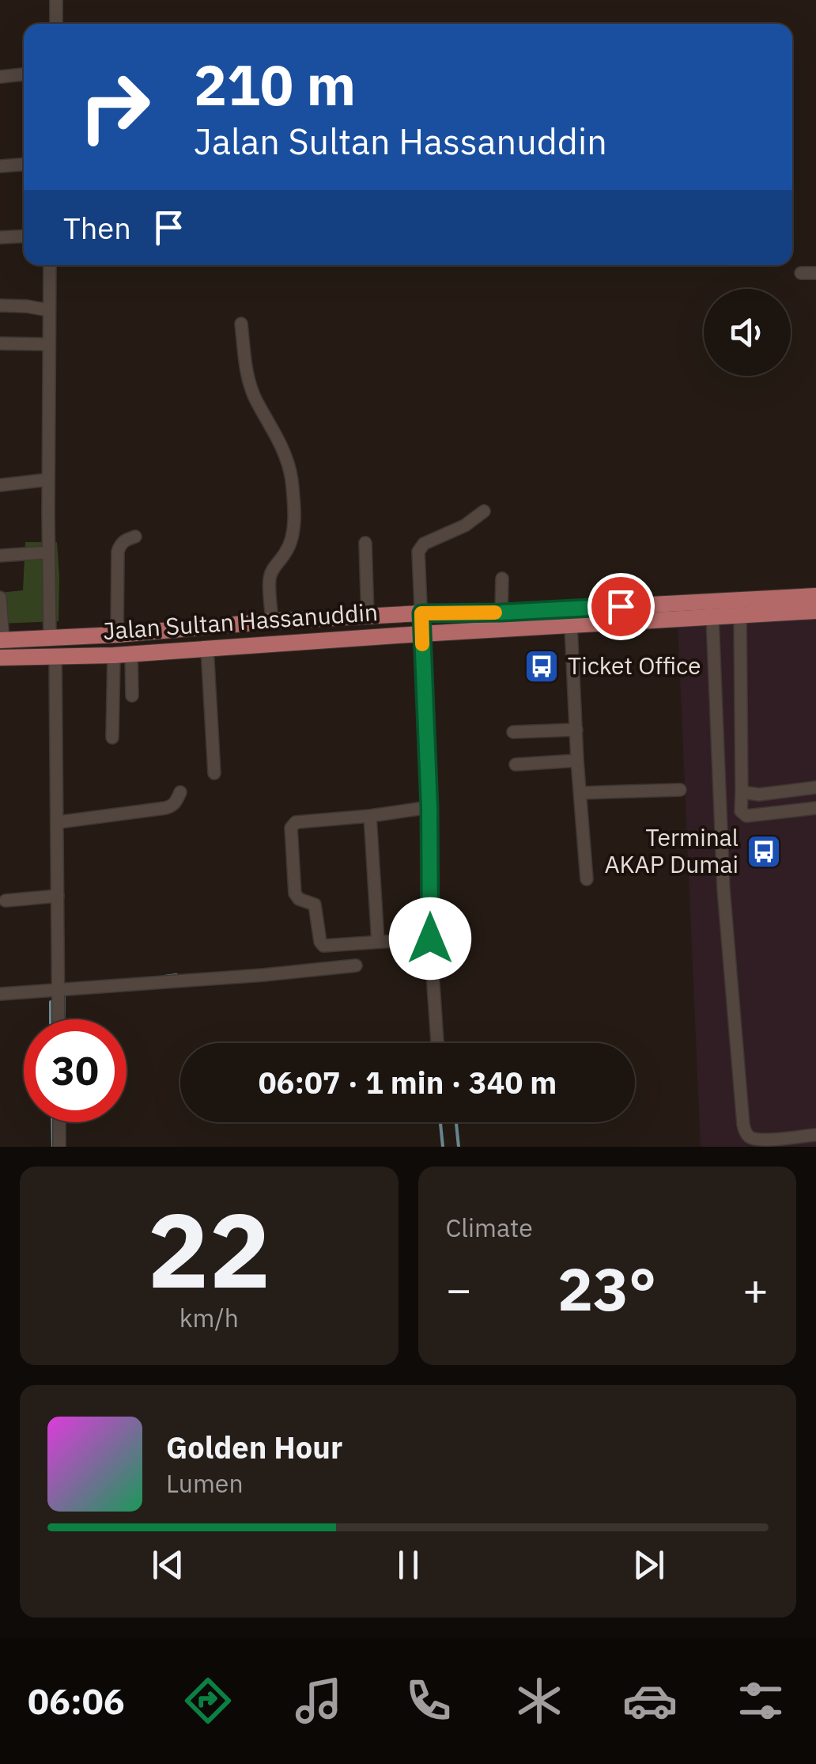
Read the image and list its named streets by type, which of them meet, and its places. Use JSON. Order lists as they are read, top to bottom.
{
  "streets": {
    "main road": ["Jalan Sultan Hassanuddin"]
  },
  "places": {
    "bus stop": ["Ticket Office", "Terminal AKAP Dumai"]
  },
  "page": {
    "turn": ["210 m", "Jalan Sultan Hassanuddin"],
    "then": "Then",
    "limit": "30",
    "trip": "06:07 · 1 min · 340 m",
    "tile": [
      ["22", "km/h"],
      "Climate"
    ],
    "heat": ["−", "23°", "+"],
    "song": ["Golden Hour", "Lumen"],
    "tabs": "06:06"
  }
}
